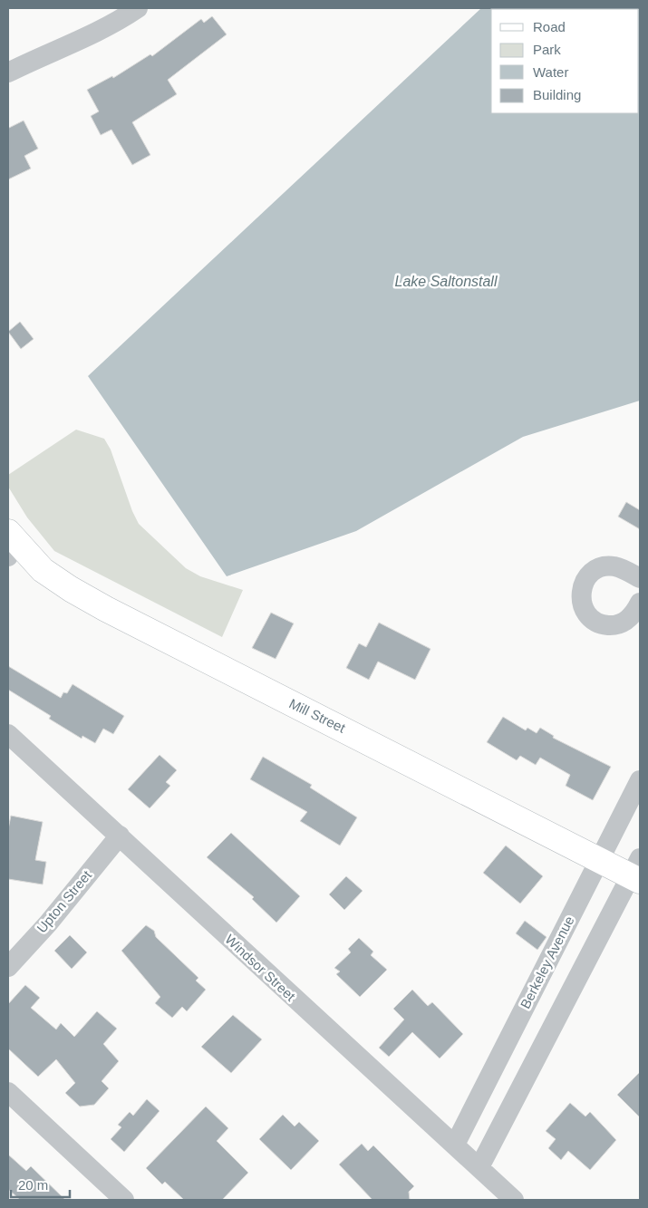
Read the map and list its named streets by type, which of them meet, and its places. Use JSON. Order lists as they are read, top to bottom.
{
  "streets": {
    "main road": ["Mill Street"],
    "street": ["Upton Street", "Berkeley Avenue", "Windsor Street"]
  },
  "crossings": [
    ["Mill Street", "Berkeley Avenue"],
    ["Upton Street", "Windsor Street"],
    ["Berkeley Avenue", "Windsor Street"]
  ],
  "water": ["Lake Saltonstall"],
  "legend": [
    "Road",
    "Park",
    "Water",
    "Building"
  ],
  "scale_bar": "20 m"
}
